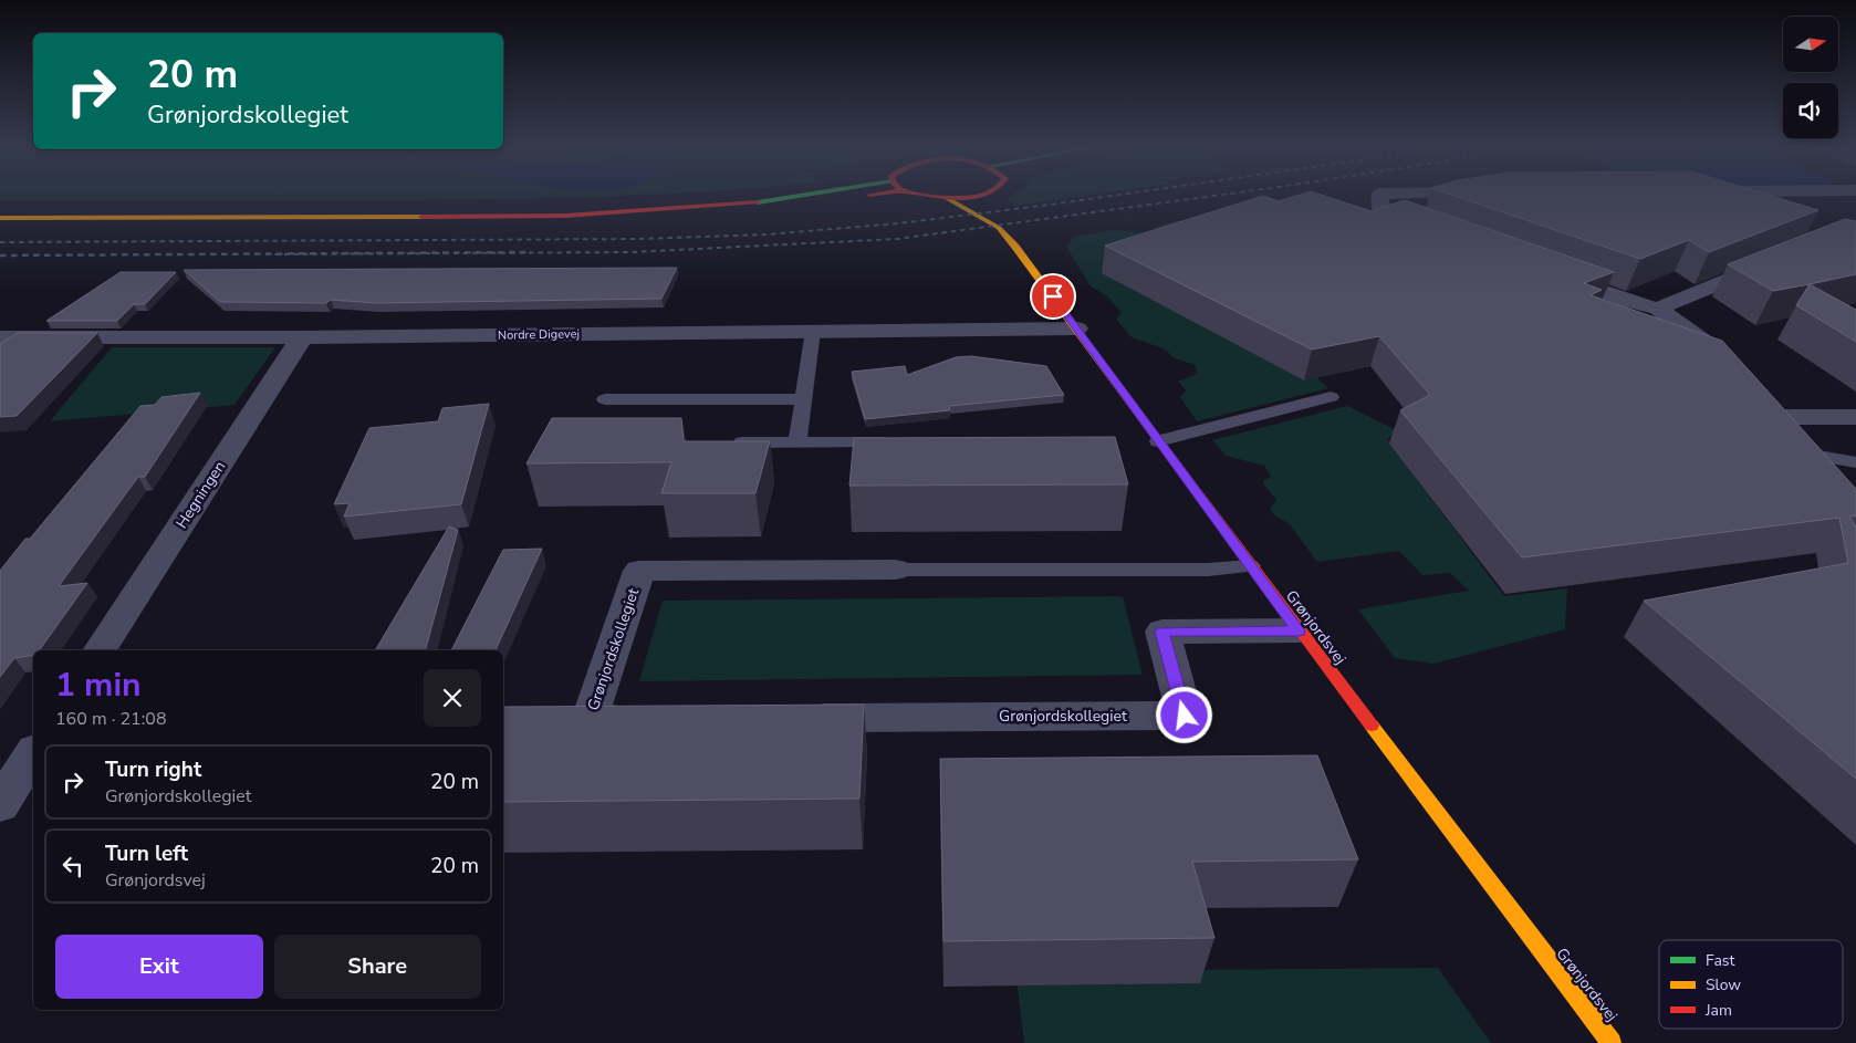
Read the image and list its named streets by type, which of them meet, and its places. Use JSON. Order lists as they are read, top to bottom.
{
  "streets": {
    "street": [
      "Nordre Digevej",
      "Hegningen",
      "Grønjordsvej",
      "Grønjordskollegiet"
    ]
  },
  "crossings": [
    ["Nordre Digevej", "Hegningen"],
    ["Nordre Digevej", "Grønjordsvej"],
    ["Grønjordsvej", "Grønjordskollegiet"]
  ],
  "legend": ["Fast", "Slow", "Jam"],
  "north": "right",
  "page": {
    "turn": ["20 m", "Grønjordskollegiet"],
    "heading": ["1 min", "160 m · 21:08"],
    "list": [
      {
        "name": "Turn right",
        "note": "Grønjordskollegiet",
        "value": "20 m"
      },
      {
        "name": "Turn left",
        "note": "Grønjordsvej",
        "value": "20 m"
      }
    ],
    "buttons": ["Exit", "Share"]
  }
}
